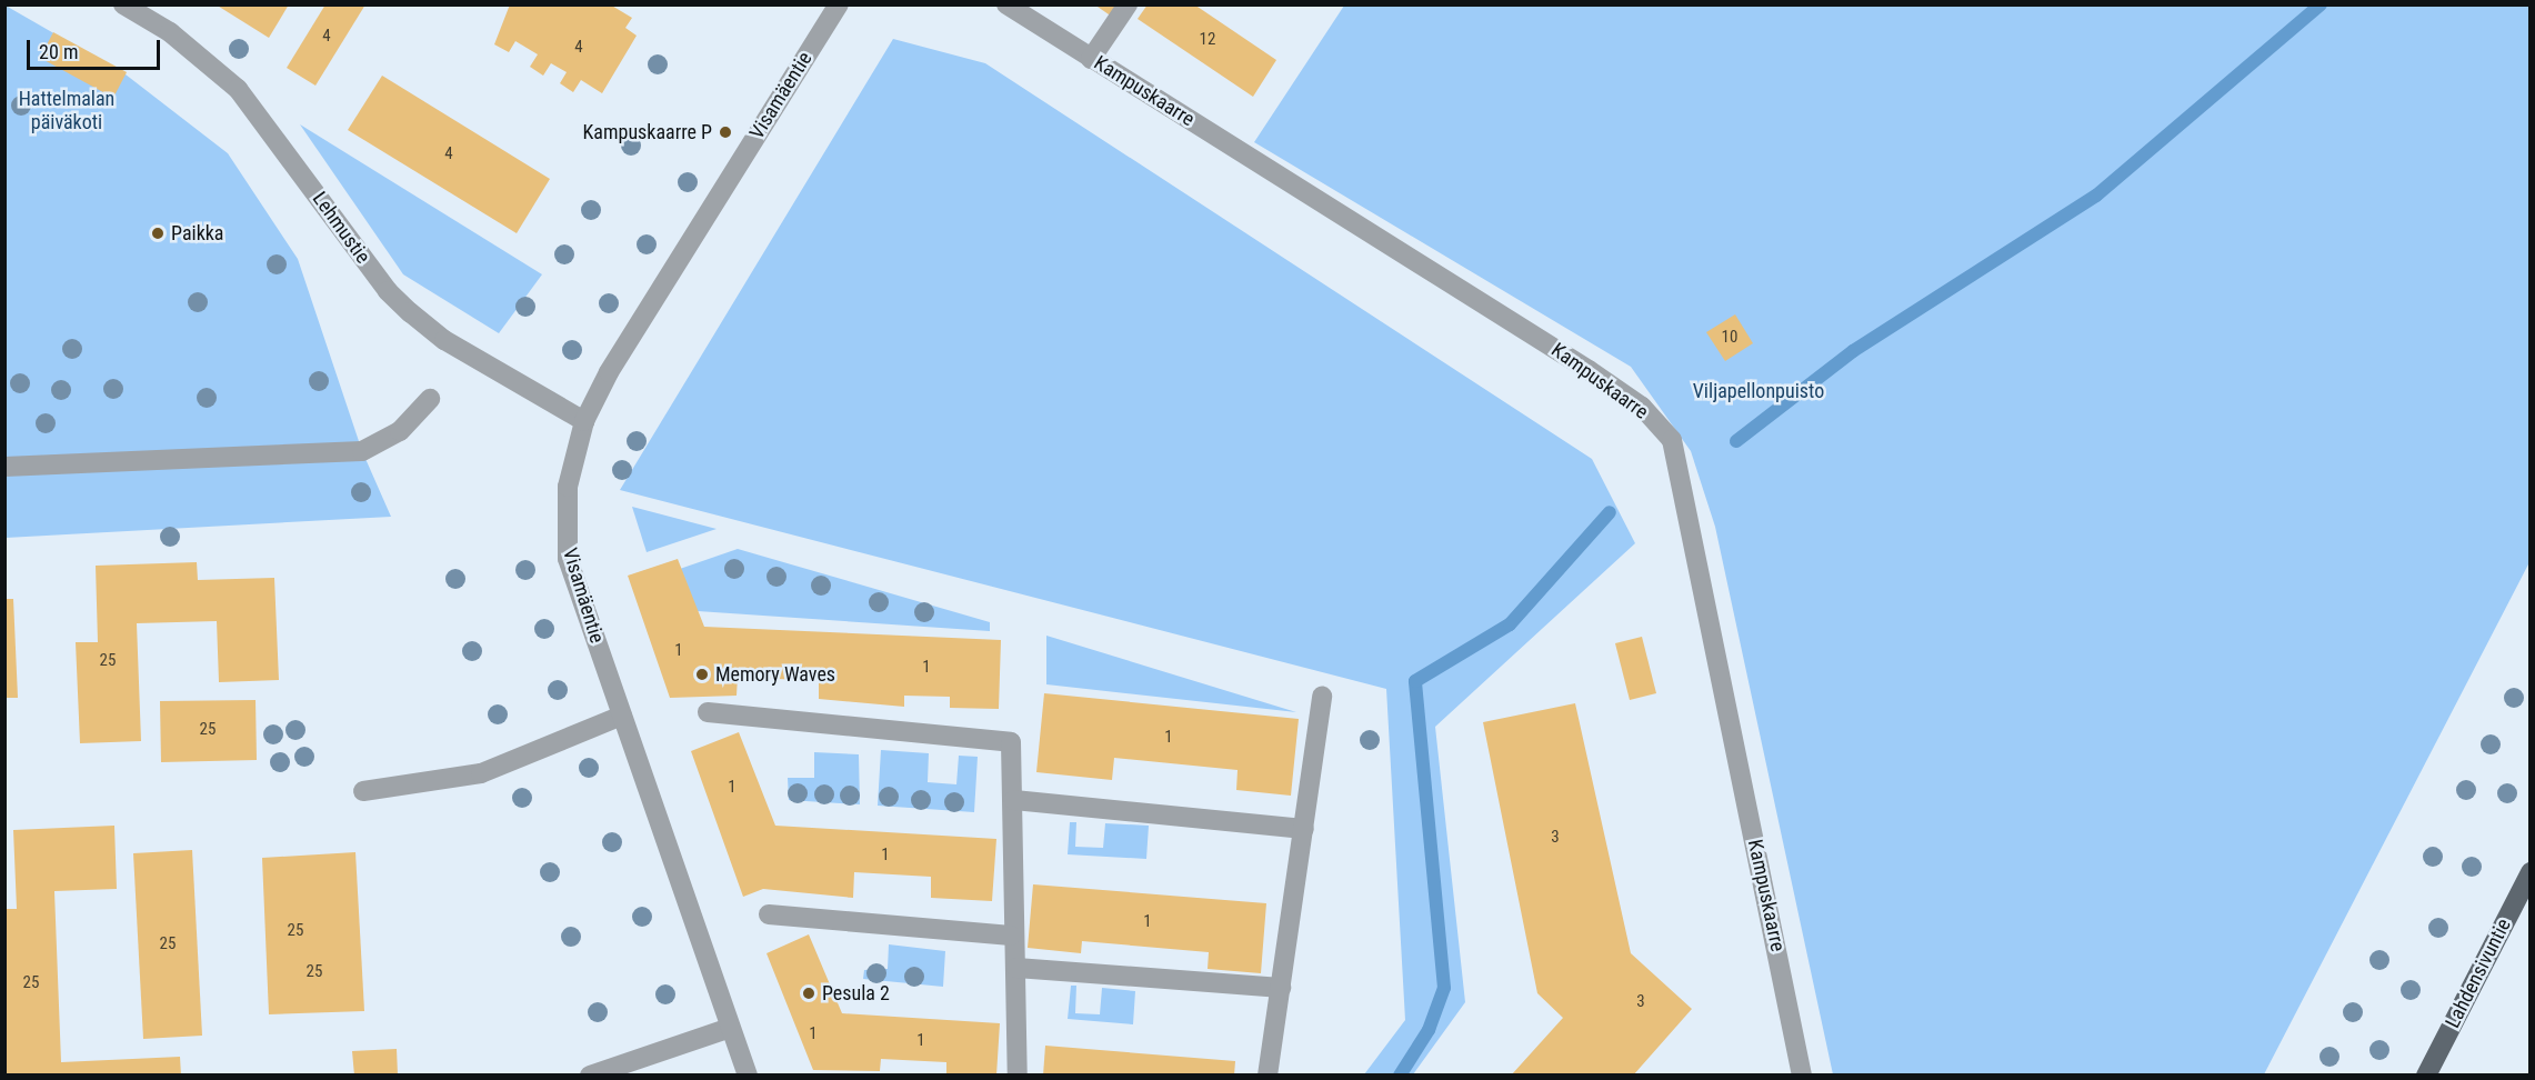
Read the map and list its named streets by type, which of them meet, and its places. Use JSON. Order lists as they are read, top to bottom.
{
  "streets": {
    "main road": ["Lahdensivuntie"],
    "street": ["Kampuskaarre", "Visamäentie", "Lehmustie"]
  },
  "crossings": [
    ["Visamäentie", "Lehmustie"]
  ],
  "parks": ["Hattelmalan päiväkoti", "Viljapellonpuisto"],
  "places": [
    "Kampuskaarre P",
    "Paikka",
    "Memory Waves",
    "Pesula 2"
  ],
  "house_numbers": [
    "4",
    "12",
    "4",
    "4",
    "10",
    "1",
    "25",
    "1",
    "25",
    "1",
    "1",
    "3",
    "1",
    "1",
    "25",
    "25",
    "25",
    "25",
    "3",
    "1",
    "1"
  ],
  "scale_bar": "20 m"
}
